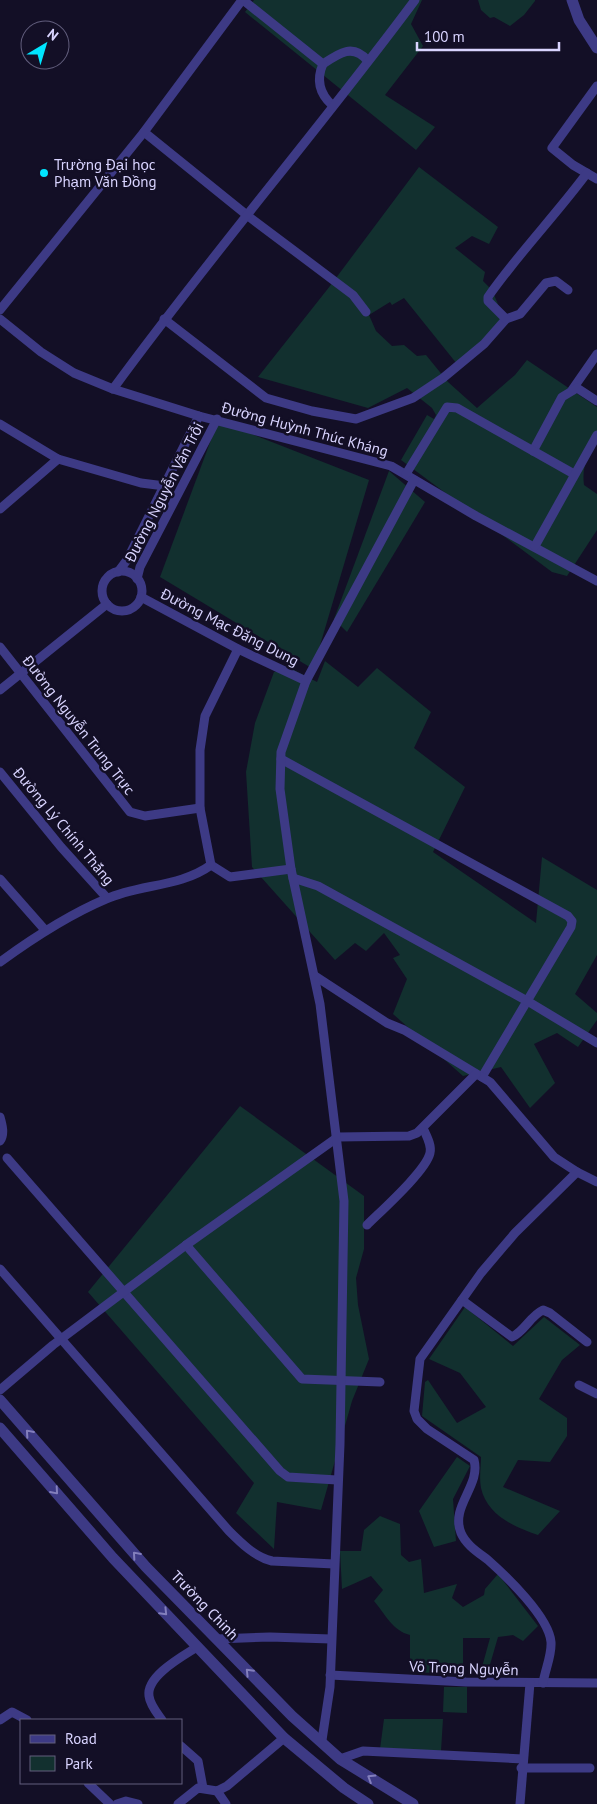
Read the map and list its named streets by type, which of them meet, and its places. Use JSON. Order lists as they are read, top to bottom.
{
  "streets": {
    "street": [
      "Đường Huỳnh Thúc Kháng",
      "Đường Nguyễn Văn Trỗi",
      "Đường Mạc Đăng Dung",
      "Đường Nguyễn Trung Trực",
      "Đường Lý Chính Thắng",
      "Trường Chinh",
      "Võ Trọng Nguyễn"
    ]
  },
  "crossings": [
    ["Đường Huỳnh Thúc Kháng", "Đường Nguyễn Văn Trỗi"],
    ["Đường Nguyễn Văn Trỗi", "Đường Mạc Đăng Dung"]
  ],
  "places": ["Trường Đại học Phạm Văn Đồng"],
  "legend": ["Road", "Park"],
  "scale_bar": "100 m",
  "north": "top right"
}
